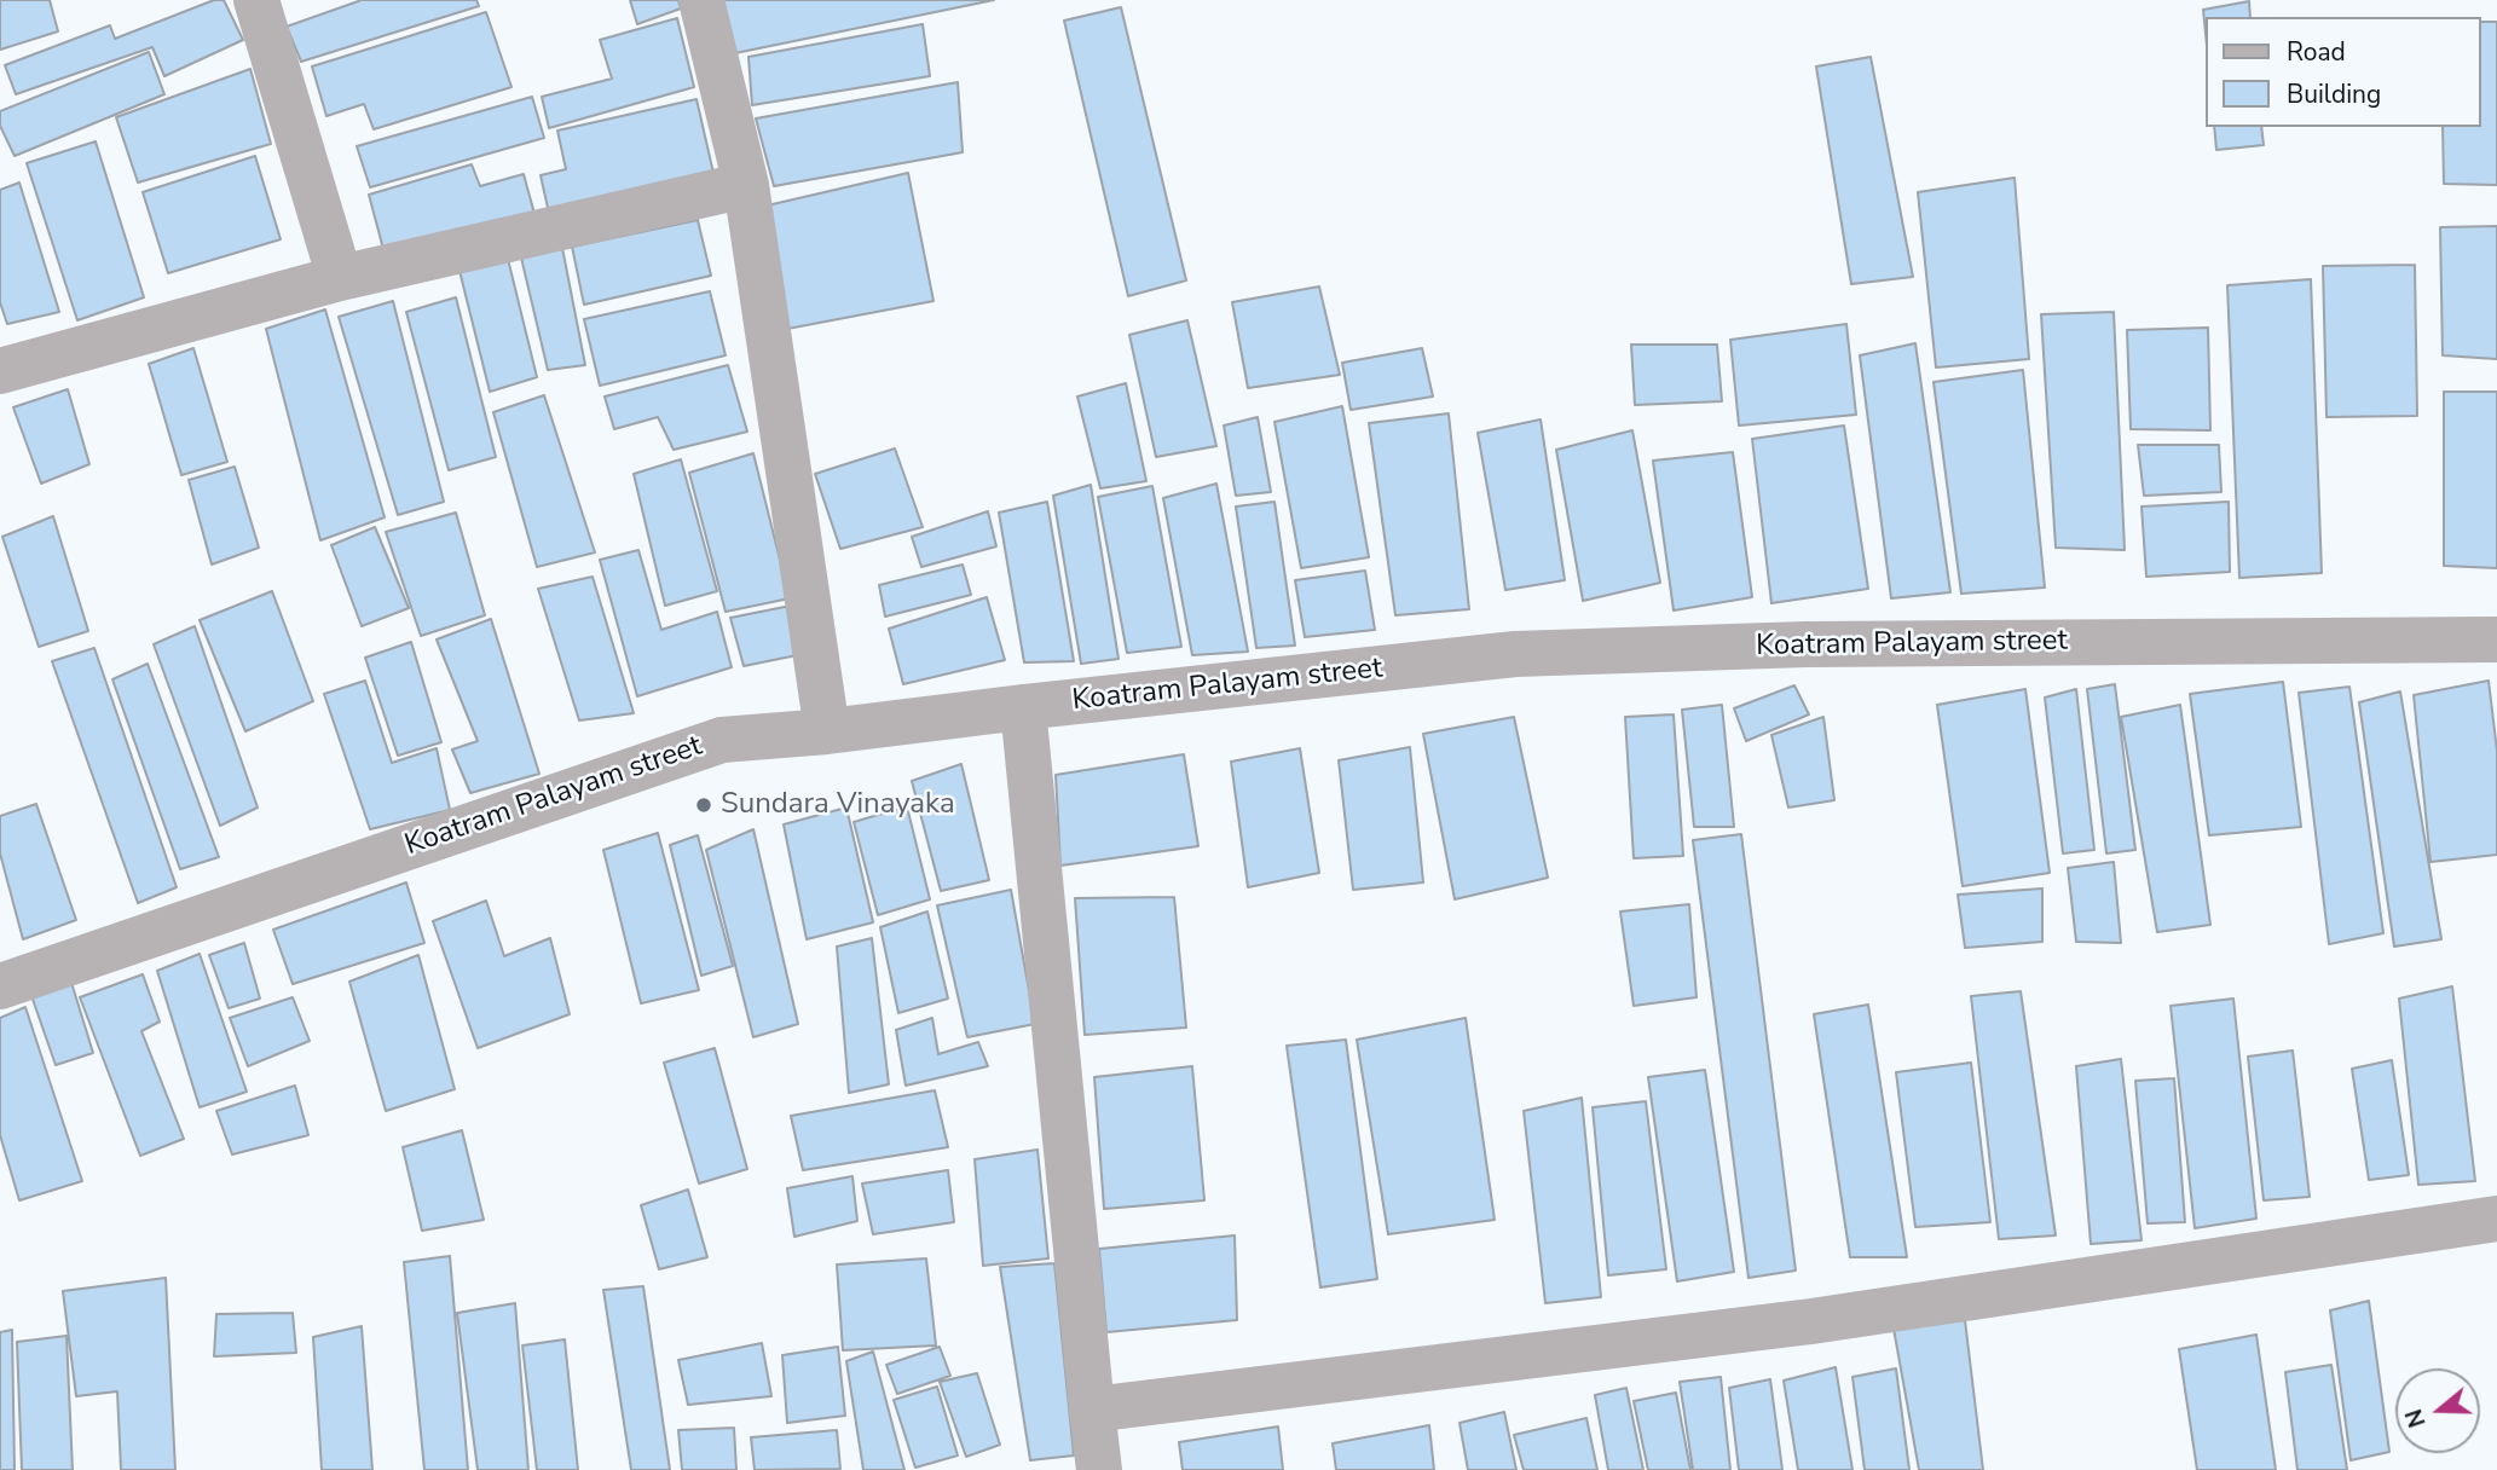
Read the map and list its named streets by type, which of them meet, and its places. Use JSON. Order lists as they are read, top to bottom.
{
  "streets": {
    "street": ["Koatram Palayam street"]
  },
  "places": ["Sundara Vinayaka"],
  "legend": ["Road", "Building"],
  "north": "left"
}
